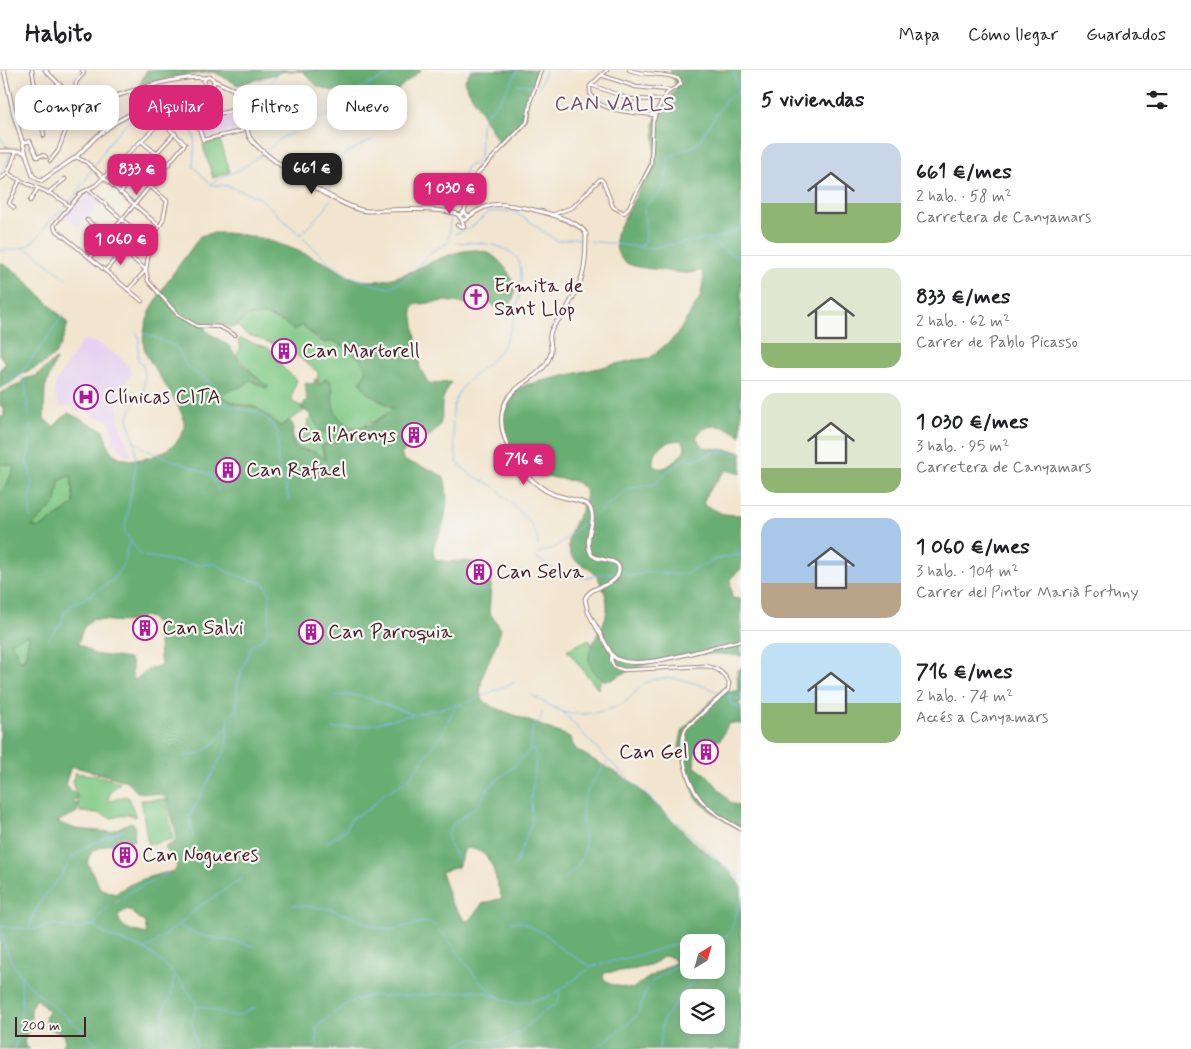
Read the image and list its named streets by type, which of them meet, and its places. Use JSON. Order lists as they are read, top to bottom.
{
  "districts": ["CAN VALLS"],
  "places": {
    "church": ["Ermita de Sant Llop"],
    "building": [
      "Can Martorell",
      "Ca l'Arenys",
      "Can Rafael",
      "Can Selva",
      "Can Salvi",
      "Can Parroquia",
      "Can Gel",
      "Can Nogueres"
    ],
    "hospital": ["Clínicas CITA"]
  },
  "scale_bar": "200 m",
  "north": "top right",
  "page": {
    "header": "Habito",
    "nav": ["Mapa", "Cómo llegar", "Guardados"],
    "heading": "5 viviendas",
    "chip": [
      "Comprar",
      "Alquilar",
      "Filtros",
      "Nuevo"
    ],
    "list": [
      {
        "name": "661 €/mes",
        "note": "2 hab. · 58 m² · Carretera de Canyamars"
      },
      {
        "name": "833 €/mes",
        "note": "2 hab. · 62 m² · Carrer de Pablo Picasso"
      },
      {
        "name": "1 030 €/mes",
        "note": "3 hab. · 95 m² · Carretera de Canyamars"
      },
      {
        "name": "1 060 €/mes",
        "note": "3 hab. · 104 m² · Carrer del Pintor Marià Fortuny"
      },
      {
        "name": "716 €/mes",
        "note": "2 hab. · 74 m² · Accés a Canyamars"
      }
    ],
    "price": [
      "661 €",
      "833 €",
      "1 030 €",
      "1 060 €",
      "716 €"
    ],
    "scale": "200 m"
  }
}
